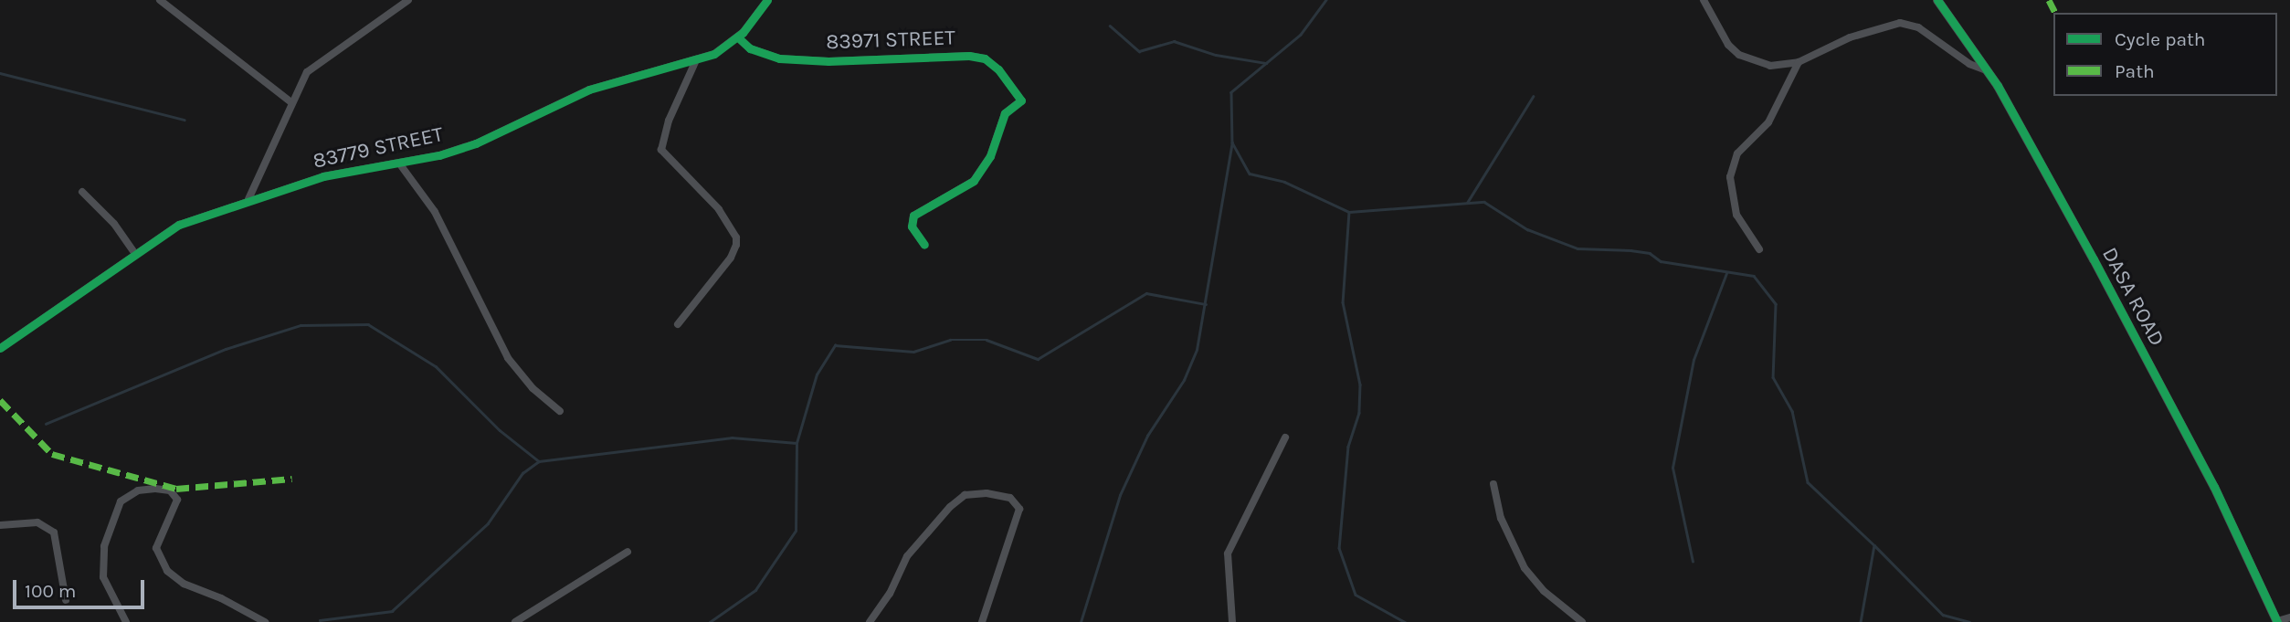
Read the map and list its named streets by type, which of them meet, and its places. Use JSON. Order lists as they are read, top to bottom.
{
  "streets": {
    "street": ["83971 STREET", "83779 STREET", "DASA ROAD"]
  },
  "crossings": [
    ["83971 STREET", "83779 STREET"]
  ],
  "legend": ["Cycle path", "Path"],
  "scale_bar": "100 m"
}
